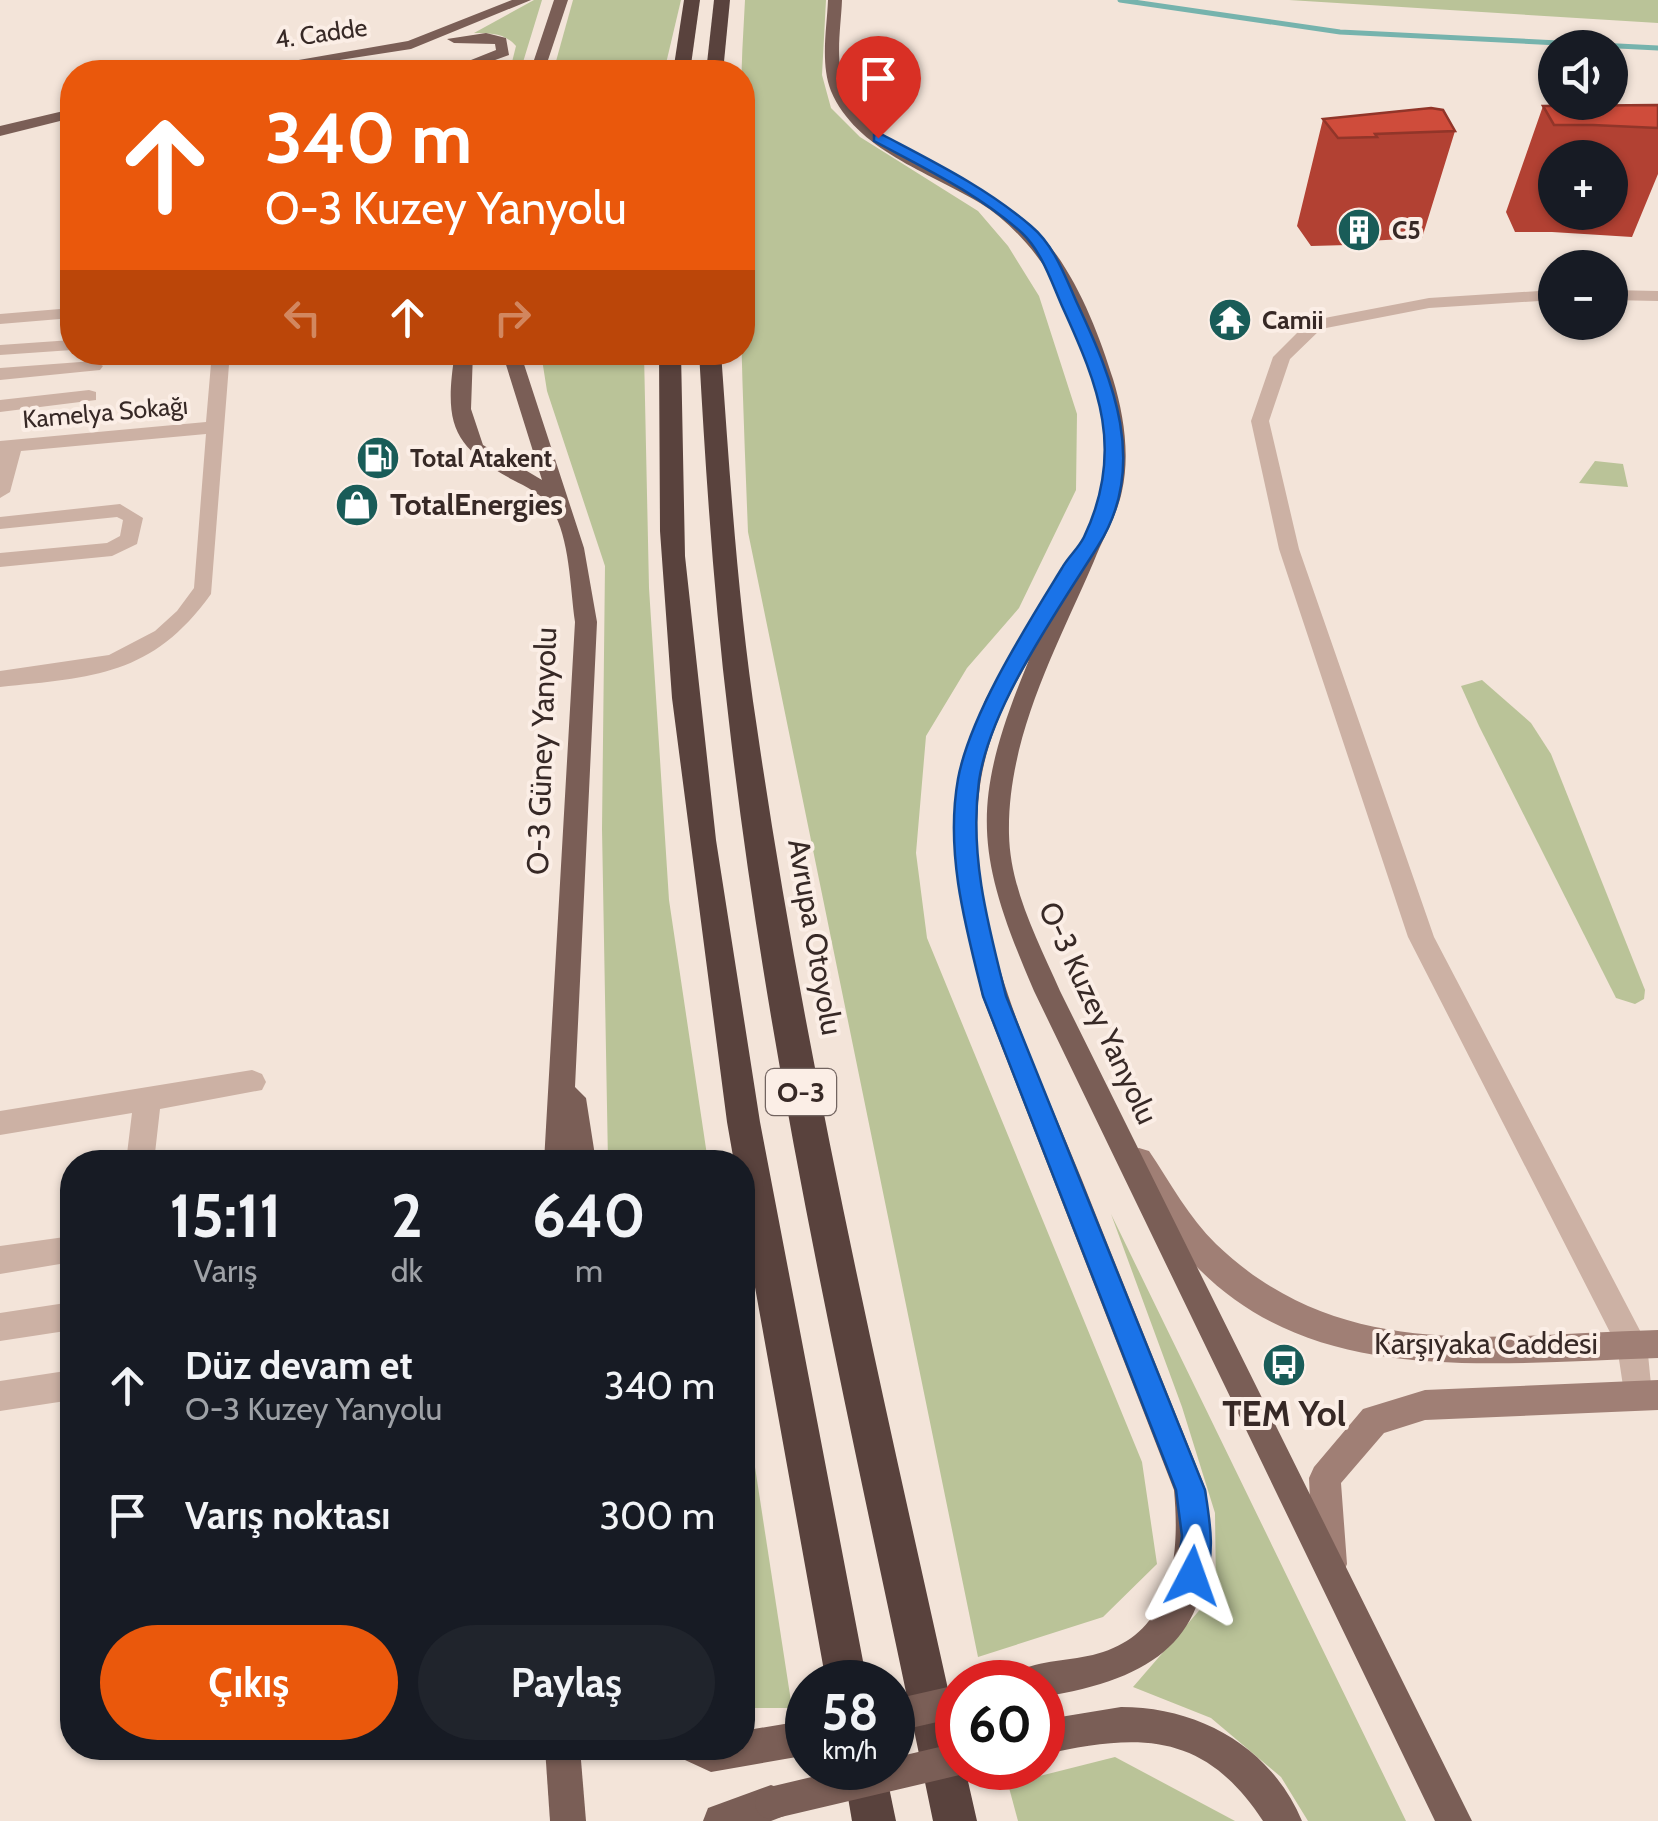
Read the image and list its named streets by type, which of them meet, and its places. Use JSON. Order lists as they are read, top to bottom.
{
  "streets": {
    "highway": ["Avrupa Otoyolu", "O-3"],
    "main road": [
      "4. Cadde",
      "O-3 Güney Yanyolu",
      "O-3 Kuzey Yanyolu",
      "Karşıyaka Caddesi"
    ],
    "street": ["Kamelya Sokağı"]
  },
  "crossings": [
    ["O-3 Kuzey Yanyolu", "Karşıyaka Caddesi"]
  ],
  "places": {
    "building": ["C5"],
    "temple": ["Camii"],
    "fuel station": ["Total Atakent"],
    "shop": ["TotalEnergies"],
    "bus stop": ["TEM Yol"]
  },
  "page": {
    "map_buttons": ["+", "−"],
    "turn": ["340 m", "O-3 Kuzey Yanyolu"],
    "eta": [
      "15:11",
      "Varış",
      "2",
      "dk",
      "640",
      "m"
    ],
    "list": [
      {
        "name": "Düz devam et",
        "note": "O-3 Kuzey Yanyolu",
        "value": "340 m"
      },
      {
        "name": "Varış noktası",
        "value": "300 m"
      }
    ],
    "buttons": ["Çıkış", "Paylaş"],
    "speed": "58 km/h",
    "limit": "60"
  }
}
